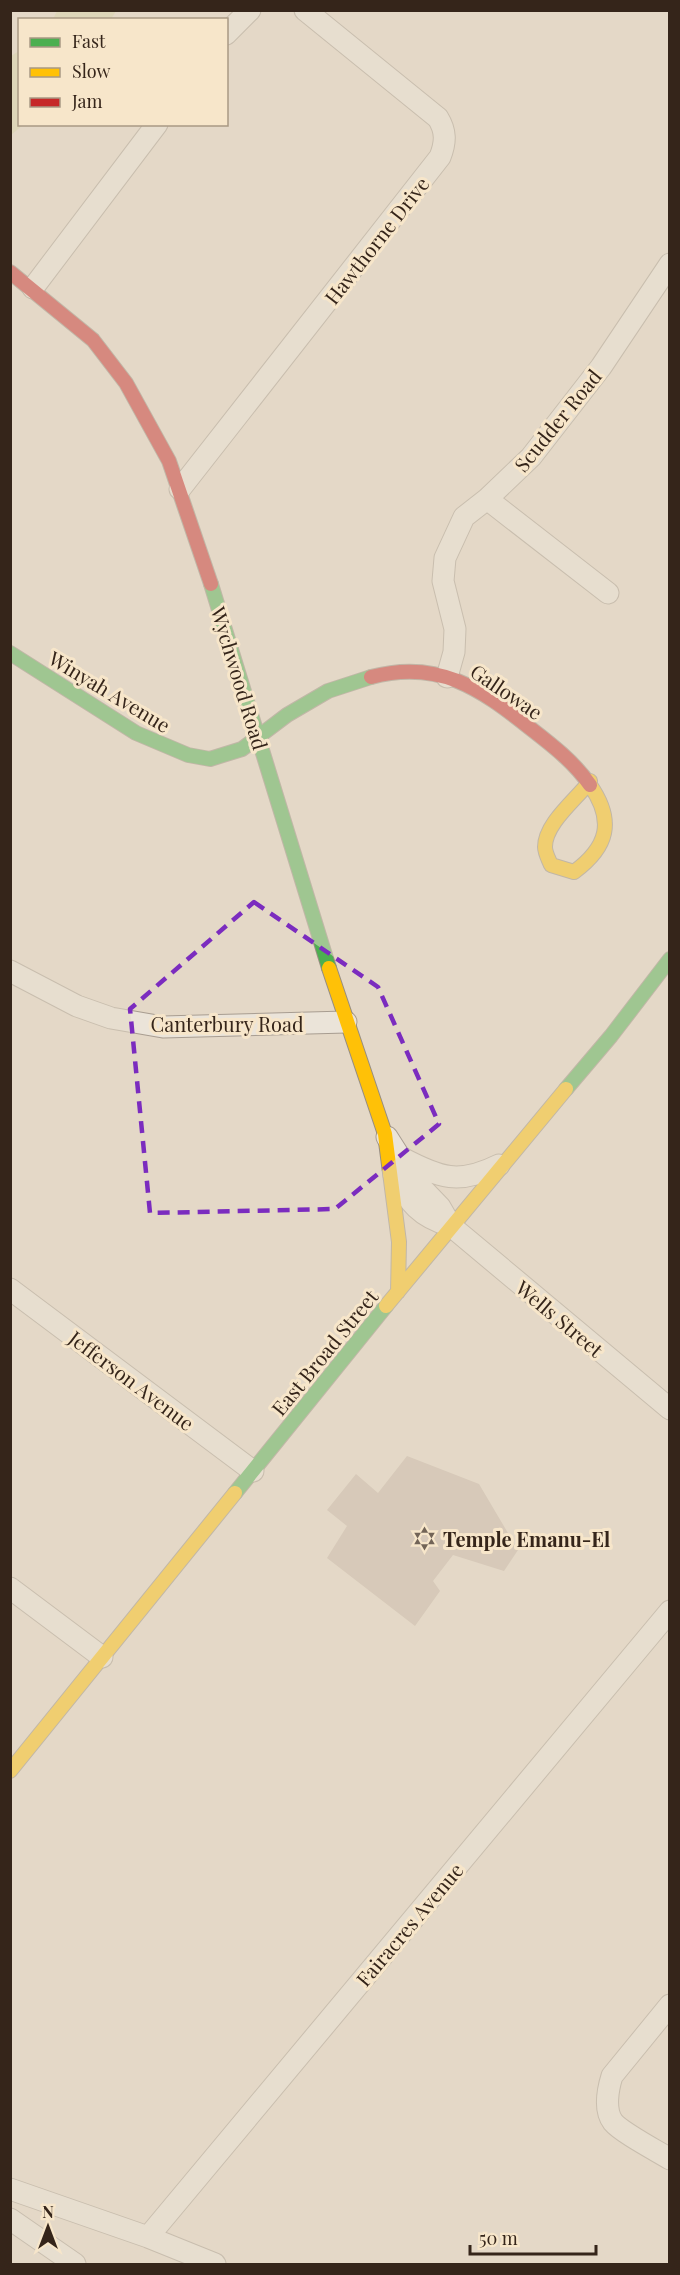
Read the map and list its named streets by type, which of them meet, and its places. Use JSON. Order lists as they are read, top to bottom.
{
  "streets": {
    "street": [
      "Hawthorne Drive",
      "Scudder Road",
      "Wychwood Road",
      "Winyah Avenue",
      "Gallowae",
      "Canterbury Road",
      "Wells Street",
      "East Broad Street",
      "Jefferson Avenue",
      "Fairacres Avenue"
    ]
  },
  "crossings": [
    ["Hawthorne Drive", "Wychwood Road"],
    ["Scudder Road", "Gallowae"],
    ["Wychwood Road", "Winyah Avenue"],
    ["Wychwood Road", "Gallowae"],
    ["Wychwood Road", "Canterbury Road"],
    ["Wychwood Road", "Wells Street"],
    ["Wychwood Road", "East Broad Street"],
    ["Winyah Avenue", "Gallowae"],
    ["Wells Street", "East Broad Street"],
    ["East Broad Street", "Jefferson Avenue"]
  ],
  "places": {
    "synagogue": ["Temple Emanu-El"]
  },
  "legend": ["Fast", "Slow", "Jam"],
  "scale_bar": "50 m",
  "north": "top"
}
